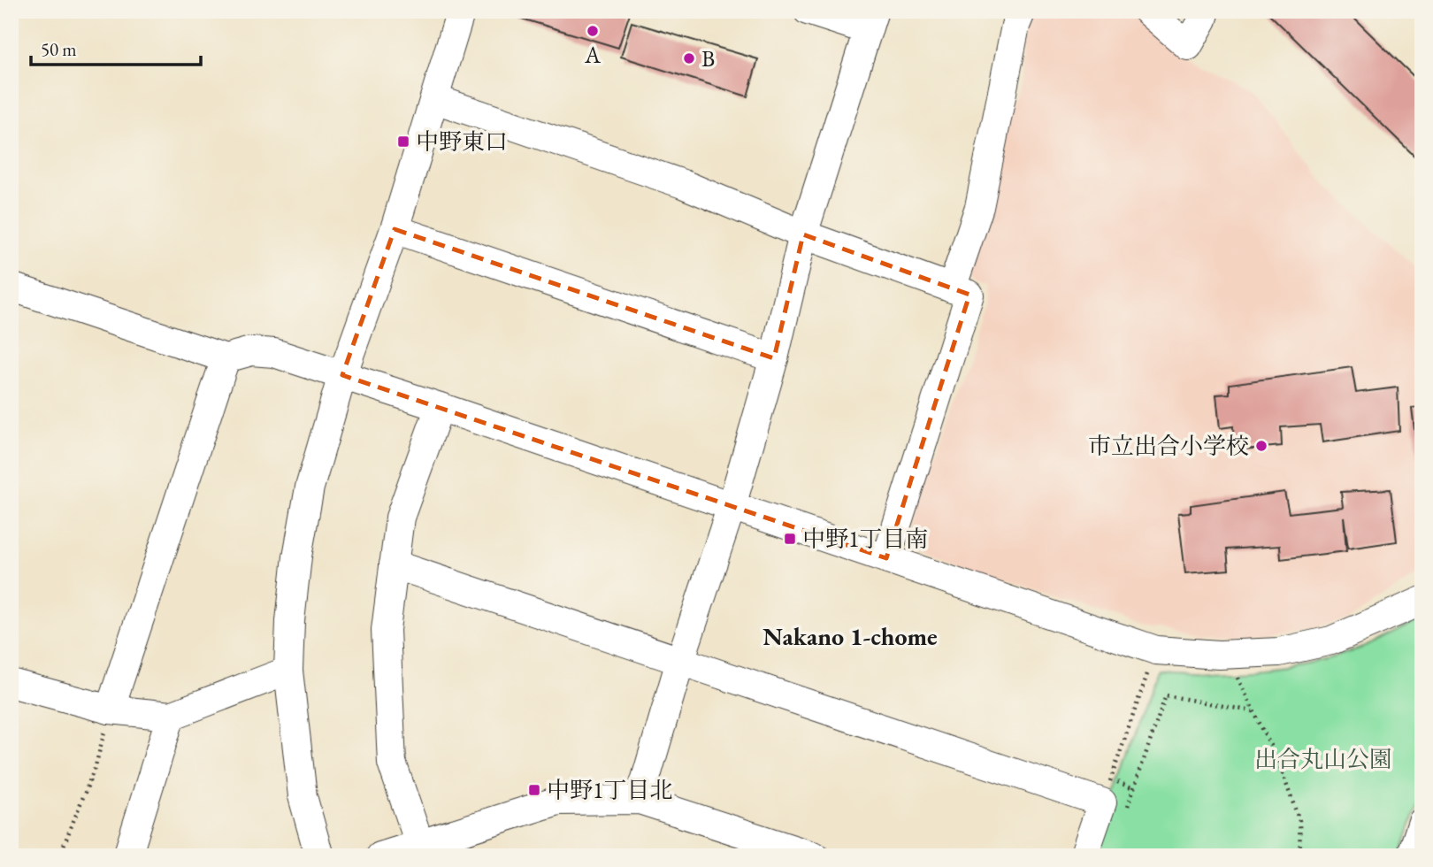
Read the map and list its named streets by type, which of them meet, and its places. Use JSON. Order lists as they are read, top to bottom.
{
  "districts": ["Nakano 1-chome"],
  "parks": ["出合丸山公園"],
  "places": {
    "other": ["A", "B", "市立出合小学校"],
    "transit": ["中野東口", "中野1丁目南", "中野1丁目北"]
  },
  "scale_bar": "50 m"
}
